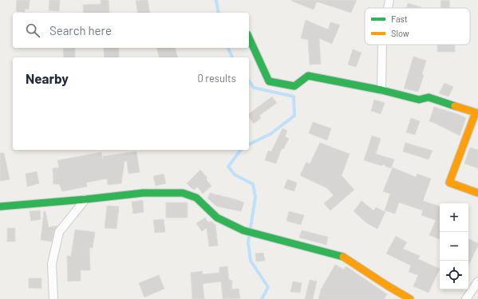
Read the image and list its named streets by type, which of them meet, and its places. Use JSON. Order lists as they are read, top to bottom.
{
  "legend": ["Fast", "Slow"],
  "page": {
    "search": "Search here",
    "heading": ["Nearby", "0 results"],
    "map_buttons": ["+", "−"]
  }
}
